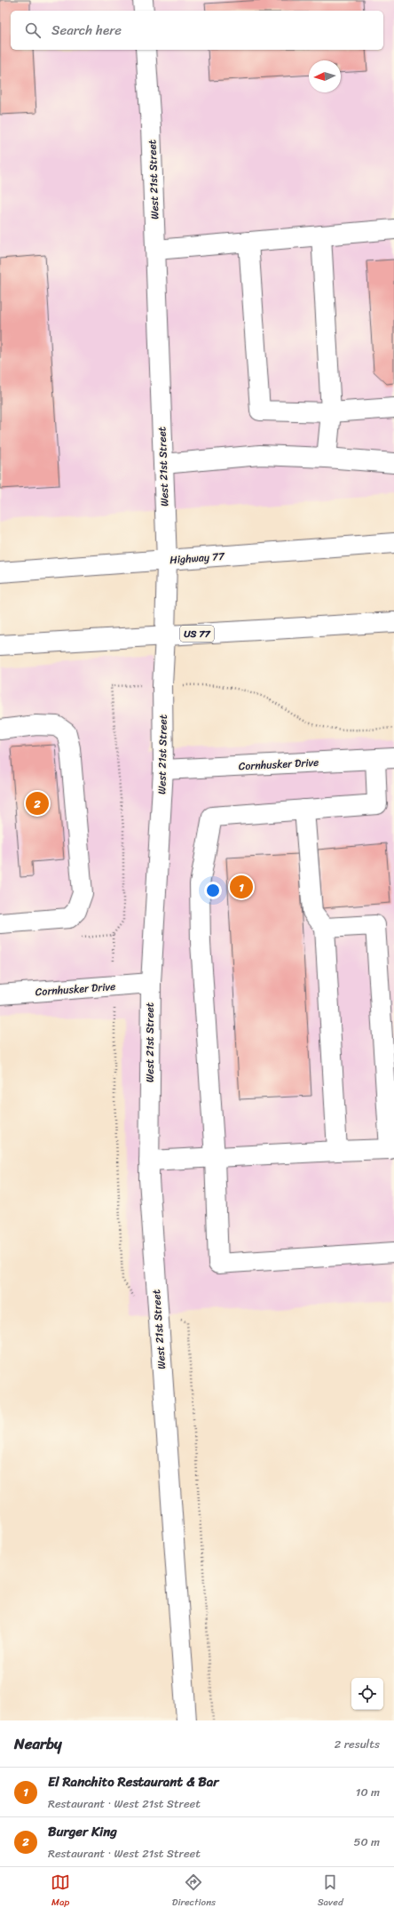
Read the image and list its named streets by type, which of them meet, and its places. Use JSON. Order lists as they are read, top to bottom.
{
  "streets": {
    "main road": [
      "West 21st Street",
      "Highway 77",
      "US 77",
      "Cornhusker Drive"
    ]
  },
  "crossings": [
    ["West 21st Street", "Highway 77"],
    ["West 21st Street", "US 77"],
    ["West 21st Street", "Cornhusker Drive"]
  ],
  "north": "left",
  "page": {
    "search": "Search here",
    "pins": ["2", "1"],
    "heading": ["Nearby", "2 results"],
    "list": [
      {
        "mark": "1",
        "name": "El Ranchito Restaurant & Bar",
        "note": "Restaurant · West 21st Street",
        "value": "10 m"
      },
      {
        "mark": "2",
        "name": "Burger King",
        "note": "Restaurant · West 21st Street",
        "value": "50 m"
      }
    ],
    "nav": ["Map", "Directions", "Saved"]
  }
}
